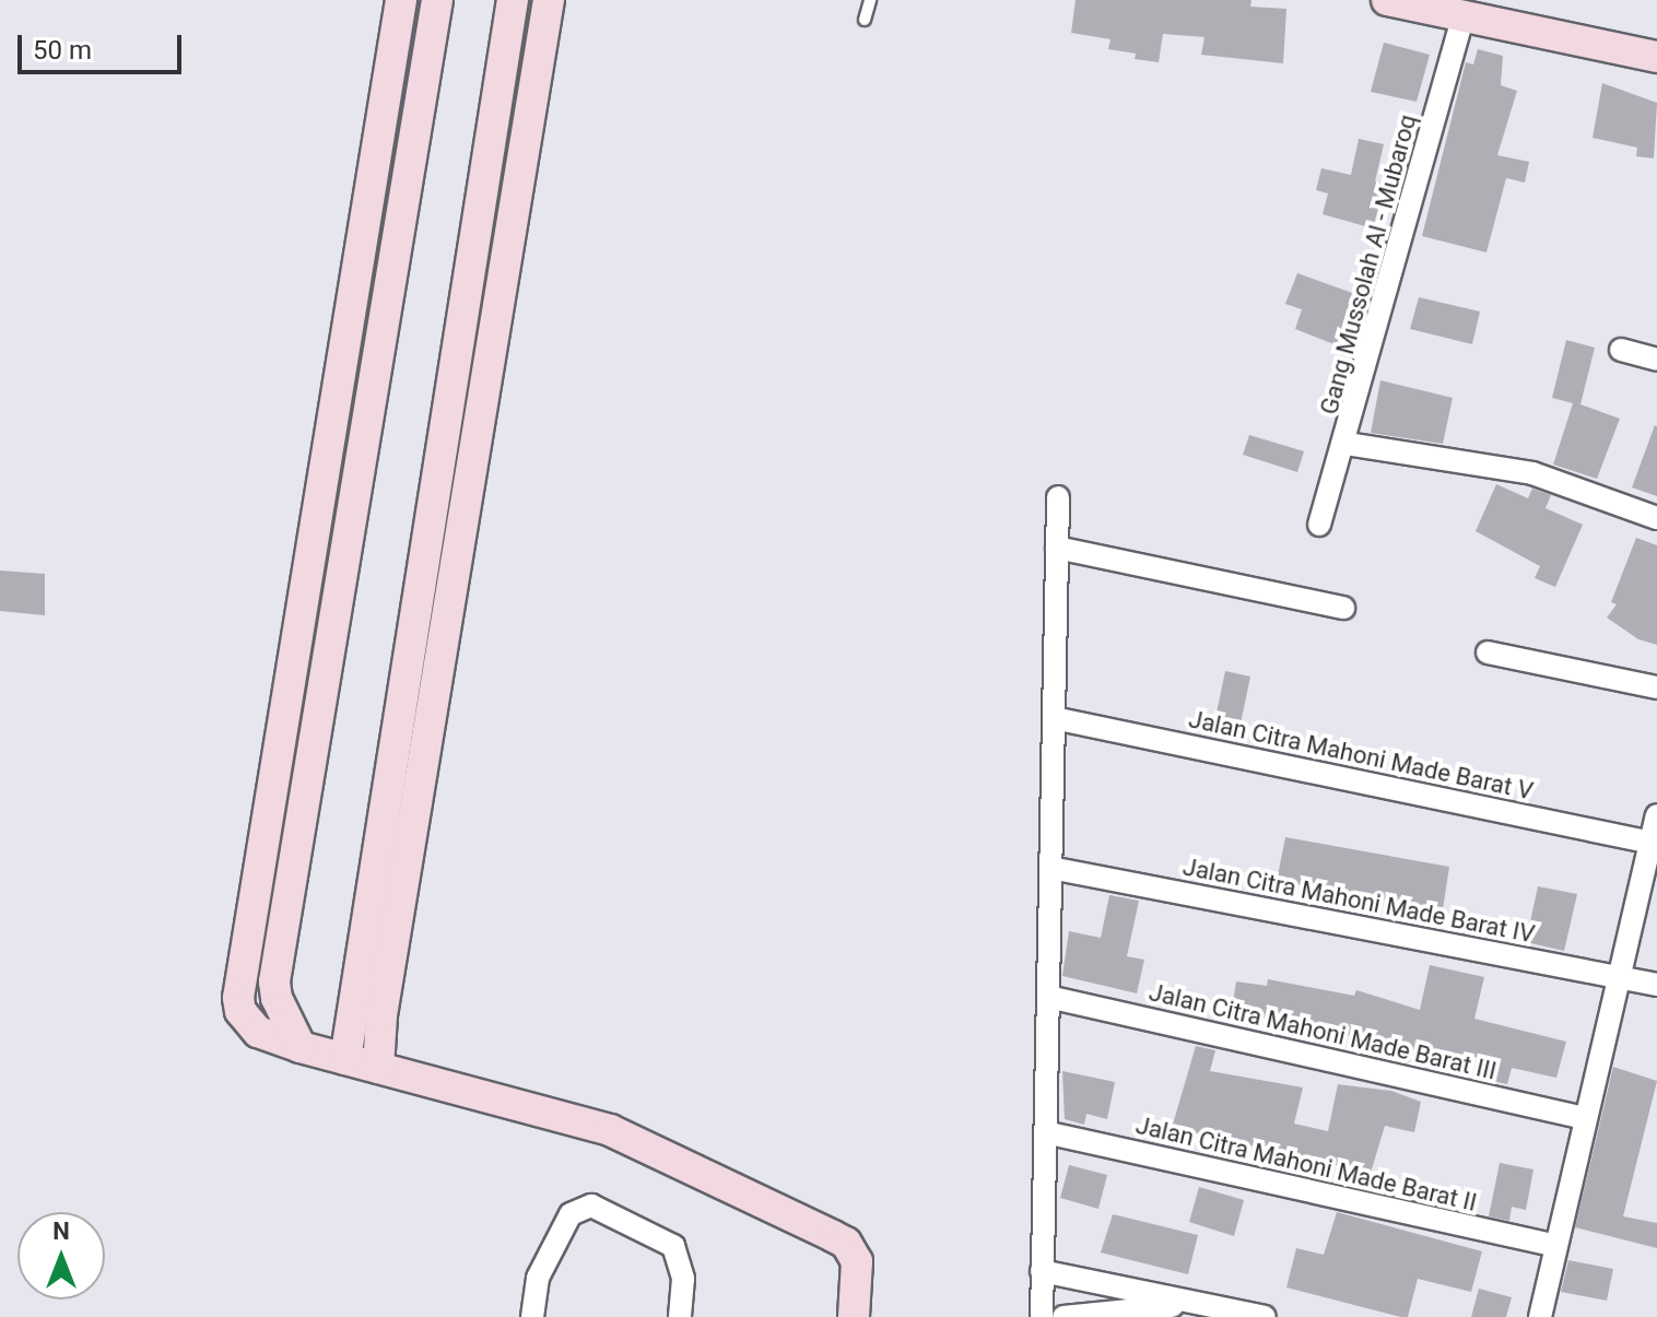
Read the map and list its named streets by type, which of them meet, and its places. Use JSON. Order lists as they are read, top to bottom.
{
  "streets": {
    "street": [
      "Gang Mussolah Al - Mubaroq",
      "Jalan Citra Mahoni Made Barat V",
      "Jalan Citra Mahoni Made Barat IV",
      "Jalan Citra Mahoni Made Barat III",
      "Jalan Citra Mahoni Made Barat II"
    ]
  },
  "scale_bar": "50 m",
  "north": "top"
}
